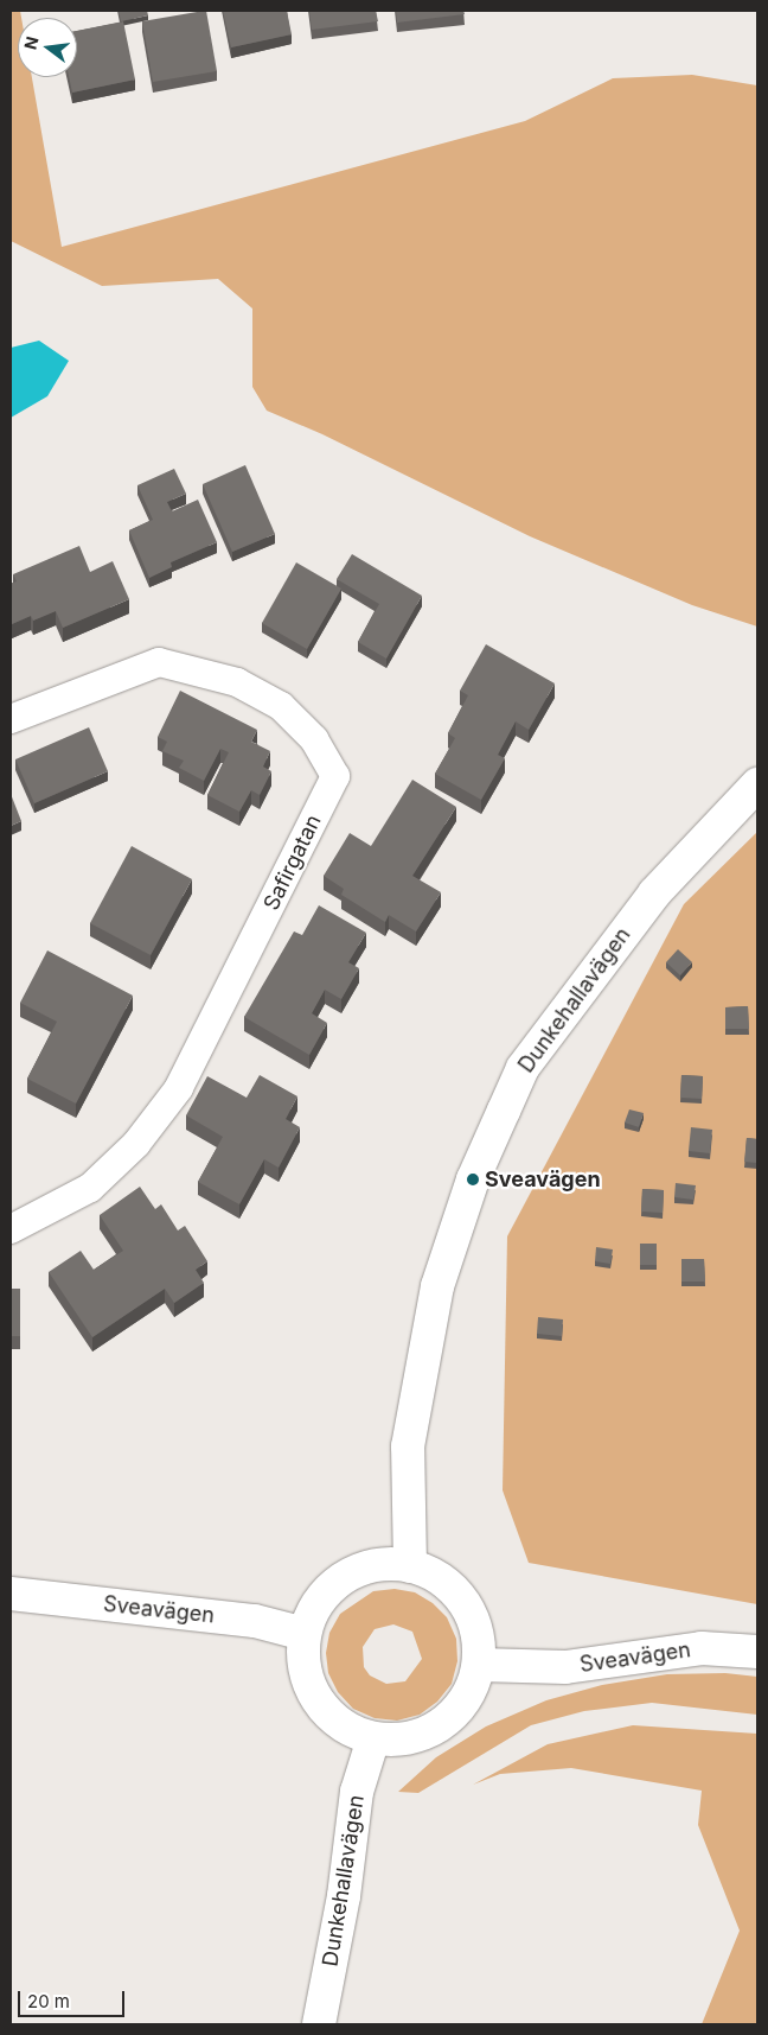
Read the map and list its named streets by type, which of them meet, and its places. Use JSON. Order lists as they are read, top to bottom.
{
  "streets": {
    "street": ["Safirgatan", "Dunkehallavägen", "Sveavägen"]
  },
  "crossings": [
    ["Dunkehallavägen", "Sveavägen"]
  ],
  "places": ["Sveavägen"],
  "scale_bar": "20 m",
  "north": "left"
}
